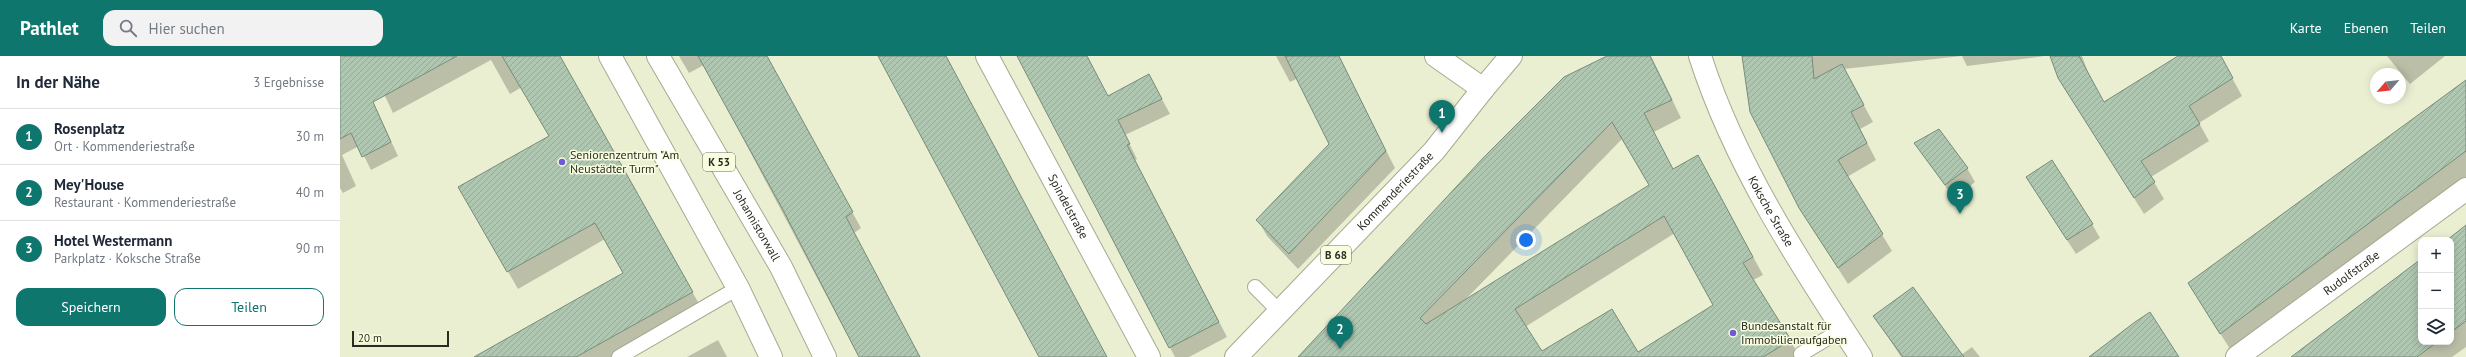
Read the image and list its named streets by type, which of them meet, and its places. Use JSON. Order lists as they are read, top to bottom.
{
  "streets": {
    "main road": [
      "K 53",
      "Kommenderiestraße",
      "Spindelstraße",
      "Koksche Straße",
      "Johannistorwall",
      "B 68",
      "Rudolfstraße"
    ]
  },
  "places": ["Seniorenzentrum \"Am Neustädter Turm\"", "Bundesanstalt für Immobilienaufgaben"],
  "scale_bar": "20 m",
  "north": "bottom left",
  "page": {
    "header": "Pathlet",
    "search": "Hier suchen",
    "nav": ["Karte", "Ebenen", "Teilen"],
    "heading": ["In der Nähe", "3 Ergebnisse"],
    "pins": ["1", "3", "2"],
    "list": [
      {
        "mark": "1",
        "name": "Rosenplatz",
        "note": "Ort · Kommenderiestraße",
        "value": "30 m"
      },
      {
        "mark": "2",
        "name": "Mey'House",
        "note": "Restaurant · Kommenderiestraße",
        "value": "40 m"
      },
      {
        "mark": "3",
        "name": "Hotel Westermann",
        "note": "Parkplatz · Koksche Straße",
        "value": "90 m"
      }
    ],
    "map_buttons": ["+", "−"],
    "buttons": ["Speichern", "Teilen"],
    "scale": "20 m"
  }
}
